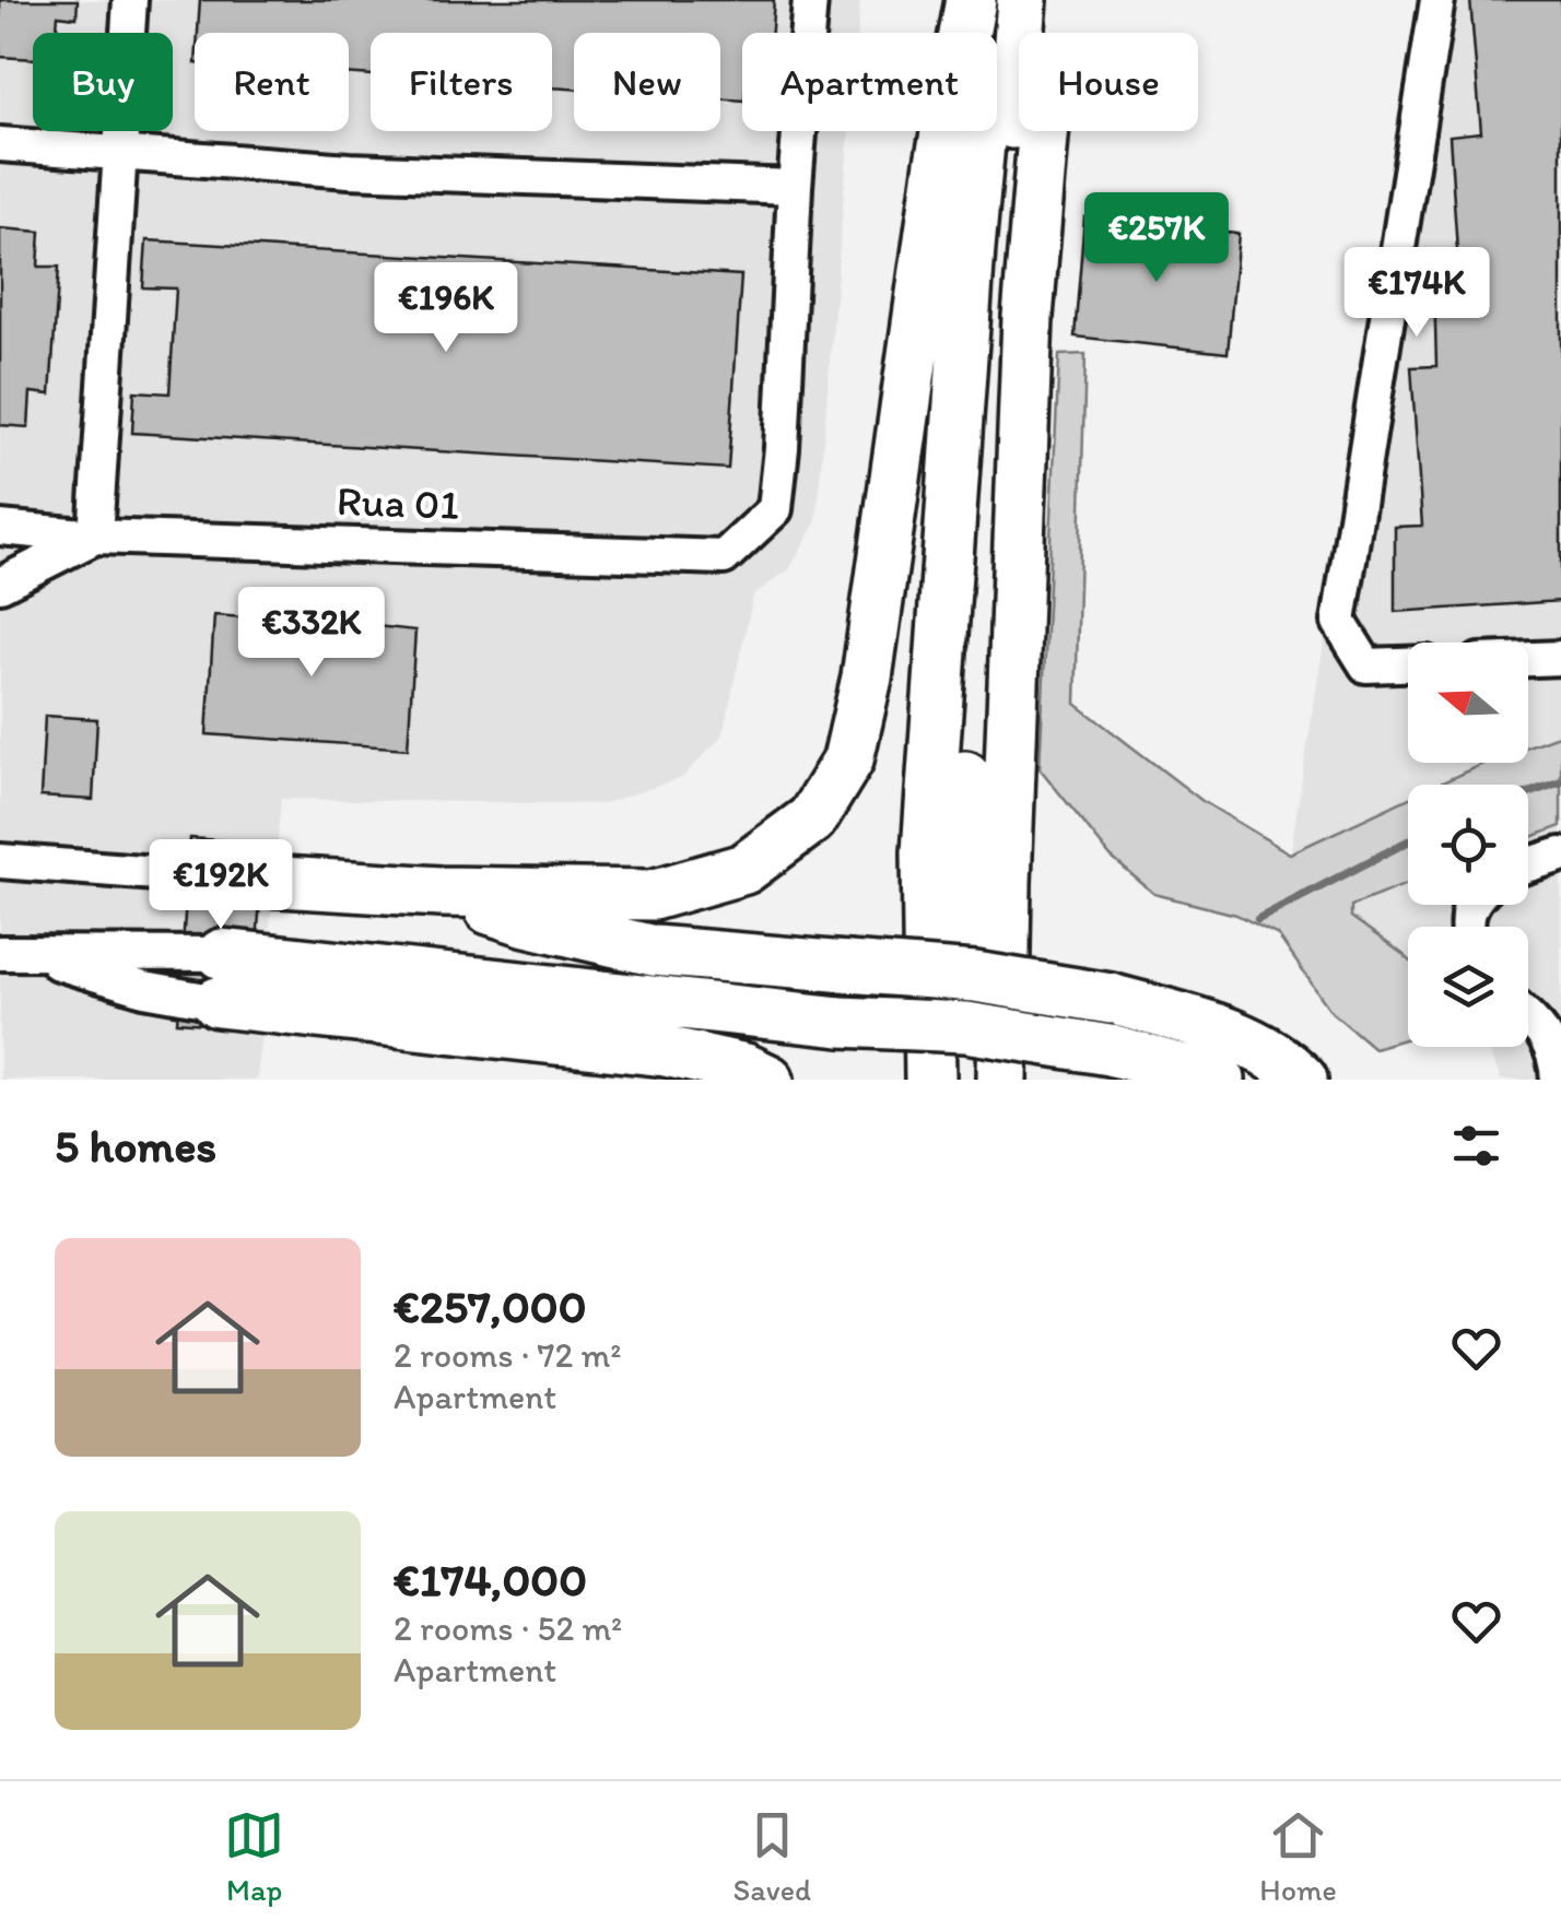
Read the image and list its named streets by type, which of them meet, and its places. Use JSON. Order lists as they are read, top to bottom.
{
  "streets": {
    "street": ["Rua 01"]
  },
  "north": "left",
  "page": {
    "chip": [
      "Buy",
      "Rent",
      "Filters",
      "New",
      "Apartment",
      "House"
    ],
    "price": [
      "€257K",
      "€174K",
      "€196K",
      "€332K",
      "€192K"
    ],
    "heading": "5 homes",
    "list": [
      {
        "name": "€257,000",
        "note": "2 rooms · 72 m² · Apartment"
      },
      {
        "name": "€174,000",
        "note": "2 rooms · 52 m² · Apartment"
      }
    ],
    "tabs": ["Map", "Saved", "Home"]
  }
}
